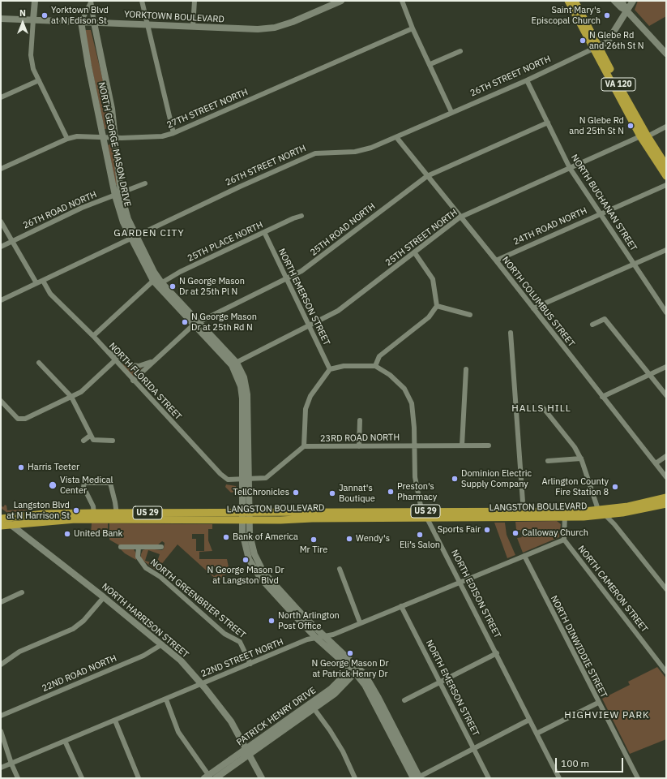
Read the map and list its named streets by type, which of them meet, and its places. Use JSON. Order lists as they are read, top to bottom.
{
  "streets": {
    "main road": ["VA 120", "LANGSTON BOULEVARD", "US 29"],
    "street": [
      "YORKTOWN BOULEVARD",
      "26TH STREET NORTH",
      "27TH STREET NORTH",
      "NORTH GEORGE MASON DRIVE",
      "NORTH BUCHANAN STREET",
      "26TH ROAD NORTH",
      "24TH ROAD NORTH",
      "25TH ROAD NORTH",
      "25TH STREET NORTH",
      "25TH PLACE NORTH",
      "NORTH EMERSON STREET",
      "NORTH COLUMBUS STREET",
      "NORTH FLORIDA STREET",
      "23RD ROAD NORTH",
      "NORTH CAMERON STREET",
      "NORTH EDISON STREET",
      "NORTH GREENBRIER STREET",
      "NORTH HARRISON STREET",
      "NORTH DINWIDDIE STREET",
      "22ND STREET NORTH",
      "22ND ROAD NORTH",
      "PATRICK HENRY DRIVE"
    ]
  },
  "crossings": [
    ["YORKTOWN BOULEVARD", "NORTH GEORGE MASON DRIVE"],
    ["26TH STREET NORTH", "VA 120"],
    ["26TH STREET NORTH", "NORTH GEORGE MASON DRIVE"],
    ["26TH STREET NORTH", "NORTH BUCHANAN STREET"],
    ["26TH STREET NORTH", "NORTH COLUMBUS STREET"],
    ["26TH STREET NORTH", "NORTH FLORIDA STREET"],
    ["VA 120", "25TH STREET NORTH"],
    ["27TH STREET NORTH", "NORTH GEORGE MASON DRIVE"],
    ["NORTH GEORGE MASON DRIVE", "26TH ROAD NORTH"],
    ["NORTH GEORGE MASON DRIVE", "25TH ROAD NORTH"],
    ["NORTH GEORGE MASON DRIVE", "25TH STREET NORTH"],
    ["NORTH GEORGE MASON DRIVE", "25TH PLACE NORTH"],
    ["NORTH GEORGE MASON DRIVE", "NORTH FLORIDA STREET"],
    ["NORTH GEORGE MASON DRIVE", "LANGSTON BOULEVARD"],
    ["NORTH GEORGE MASON DRIVE", "22ND STREET NORTH"],
    ["NORTH GEORGE MASON DRIVE", "PATRICK HENRY DRIVE"],
    ["NORTH BUCHANAN STREET", "24TH ROAD NORTH"],
    ["NORTH BUCHANAN STREET", "25TH ROAD NORTH"],
    ["NORTH BUCHANAN STREET", "25TH STREET NORTH"],
    ["24TH ROAD NORTH", "NORTH COLUMBUS STREET"],
    ["25TH ROAD NORTH", "NORTH EMERSON STREET"],
    ["25TH ROAD NORTH", "NORTH COLUMBUS STREET"],
    ["25TH ROAD NORTH", "NORTH FLORIDA STREET"],
    ["25TH STREET NORTH", "NORTH EMERSON STREET"],
    ["25TH STREET NORTH", "NORTH COLUMBUS STREET"],
    ["25TH PLACE NORTH", "NORTH EMERSON STREET"],
    ["NORTH EMERSON STREET", "22ND STREET NORTH"],
    ["23RD ROAD NORTH", "NORTH EDISON STREET"],
    ["LANGSTON BOULEVARD", "NORTH EDISON STREET"],
    ["LANGSTON BOULEVARD", "NORTH HARRISON STREET"],
    ["NORTH CAMERON STREET", "22ND STREET NORTH"],
    ["NORTH EDISON STREET", "22ND STREET NORTH"],
    ["NORTH GREENBRIER STREET", "22ND STREET NORTH"],
    ["NORTH HARRISON STREET", "22ND STREET NORTH"],
    ["NORTH HARRISON STREET", "22ND ROAD NORTH"],
    ["NORTH HARRISON STREET", "PATRICK HENRY DRIVE"],
    ["NORTH DINWIDDIE STREET", "22ND STREET NORTH"]
  ],
  "districts": ["GARDEN CITY", "HALLS HILL", "HIGHVIEW PARK"],
  "places": [
    "Yorktown Blvd at N Edison St",
    "Saint Mary's Episcopal Church",
    "N Glebe Rd and 26th St N",
    "N Glebe Rd and 25th St N",
    "N George Mason Dr at 25th Pl N",
    "N George Mason Dr at 25th Rd N",
    "Harris Teeter",
    "Dominion Electric Supply Company",
    "Vista Medical Center",
    "Arlington County Fire Station 8",
    "Preston's Pharmacy",
    "TellChronicles",
    "Jannat's Boutique",
    "Langston Blvd at N Harrison St",
    "Sports Fair",
    "Calloway Church",
    "United Bank",
    "Eli’s Salon",
    "Bank of America",
    "Wendy's",
    "Mr Tire",
    "N George Mason Dr at Langston Blvd",
    "North Arlington Post Office",
    "N George Mason Dr at Patrick Henry Dr"
  ],
  "scale_bar": "100 m",
  "north": "top"
}
